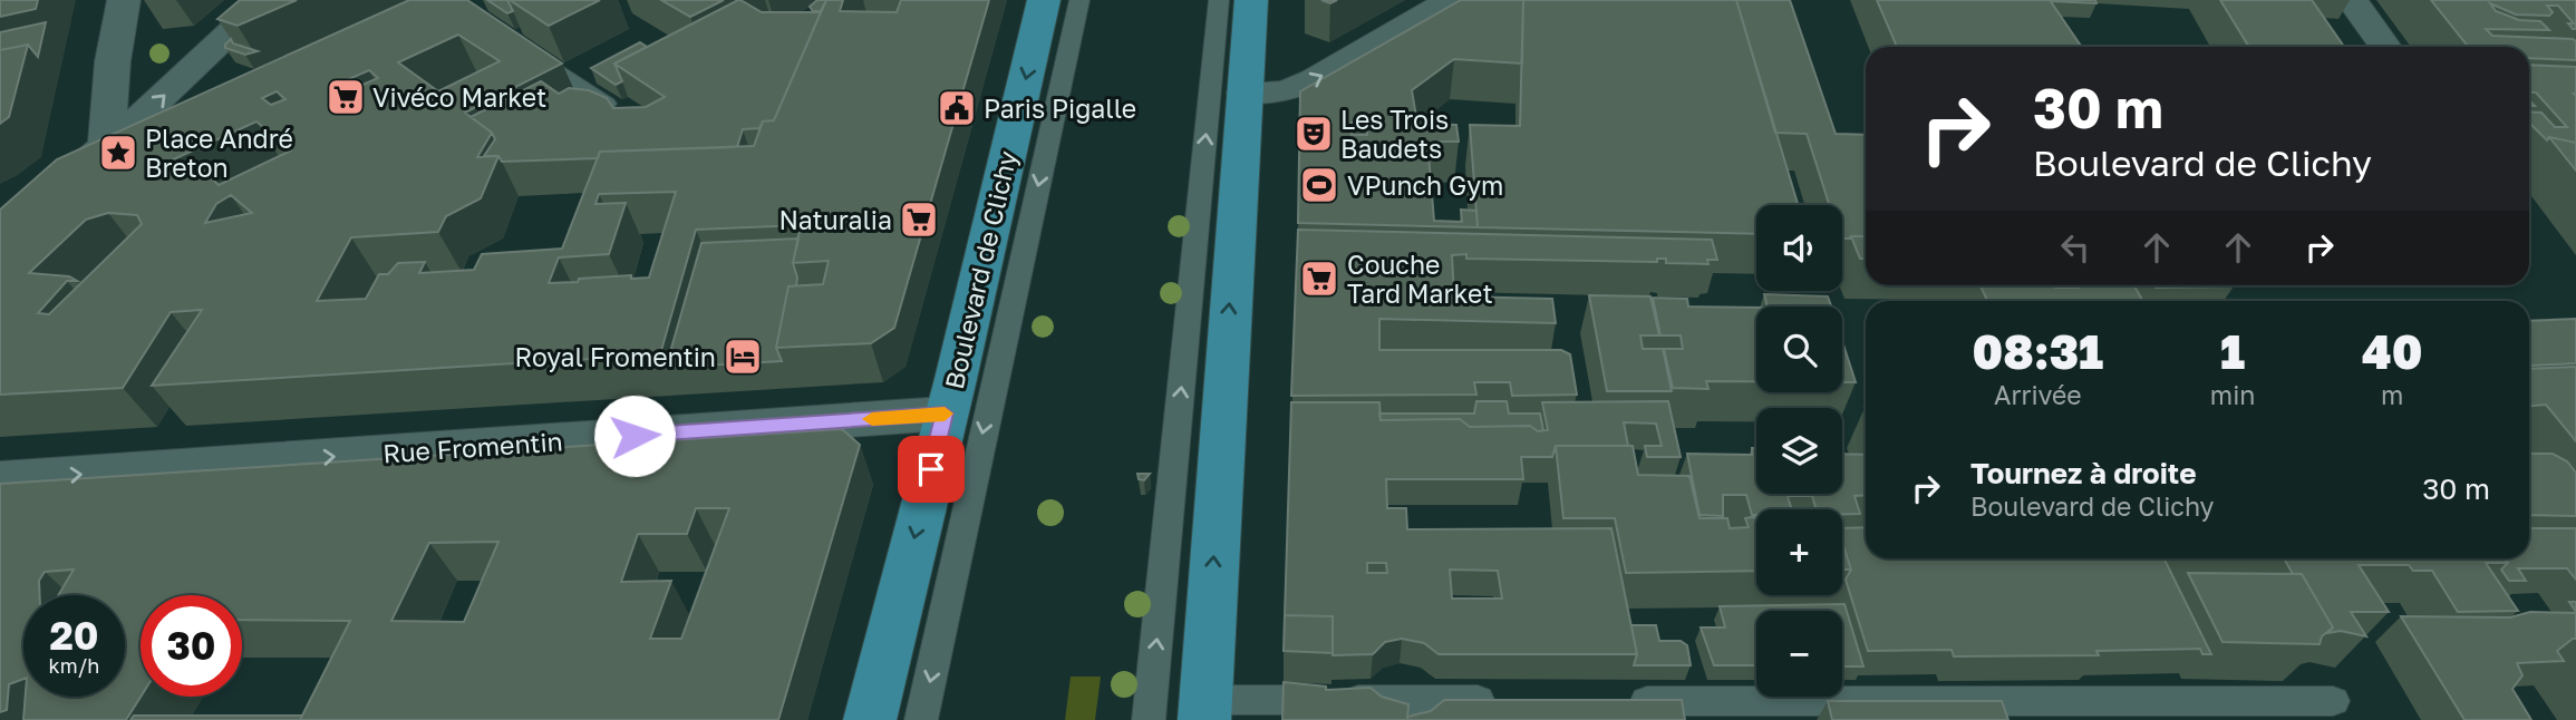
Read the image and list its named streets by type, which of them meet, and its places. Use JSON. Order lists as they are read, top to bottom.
{
  "streets": {
    "main road": ["Boulevard de Clichy"],
    "street": ["Rue Fromentin"]
  },
  "crossings": [
    ["Boulevard de Clichy", "Rue Fromentin"]
  ],
  "one_way": ["Rue Fromentin"],
  "places": {
    "supermarket": ["Vivéco Market", "Naturalia", "Couche Tard Market"],
    "public building": ["Paris Pigalle"],
    "theatre": ["Les Trois Baudets"],
    "place": ["Place André Breton"],
    "sports": ["VPunch Gym"],
    "hotel": ["Royal Fromentin"]
  },
  "page": {
    "turn": ["30 m", "Boulevard de Clichy"],
    "map_buttons": ["+", "−"],
    "eta": [
      "08:31",
      "Arrivée",
      "1",
      "min",
      "40",
      "m"
    ],
    "list": [
      {
        "name": "Tournez à droite",
        "note": "Boulevard de Clichy",
        "value": "30 m"
      }
    ],
    "speed": "20 km/h",
    "limit": "30"
  }
}
